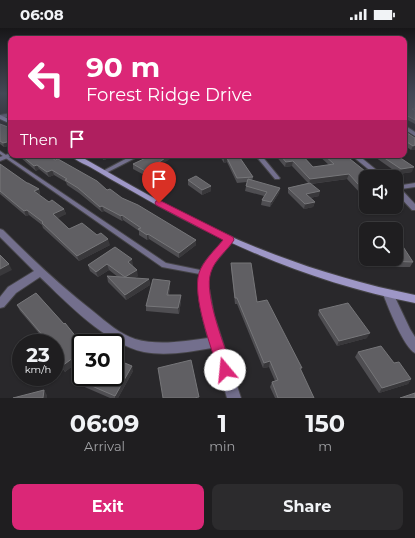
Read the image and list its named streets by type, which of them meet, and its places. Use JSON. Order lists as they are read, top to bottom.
{
  "page": {
    "status": "06:08",
    "turn": ["90 m", "Forest Ridge Drive"],
    "then": "Then",
    "speed": "23 km/h",
    "limit": "30",
    "eta": [
      "06:09",
      "Arrival",
      "1",
      "min",
      "150",
      "m"
    ],
    "buttons": ["Exit", "Share"]
  }
}
